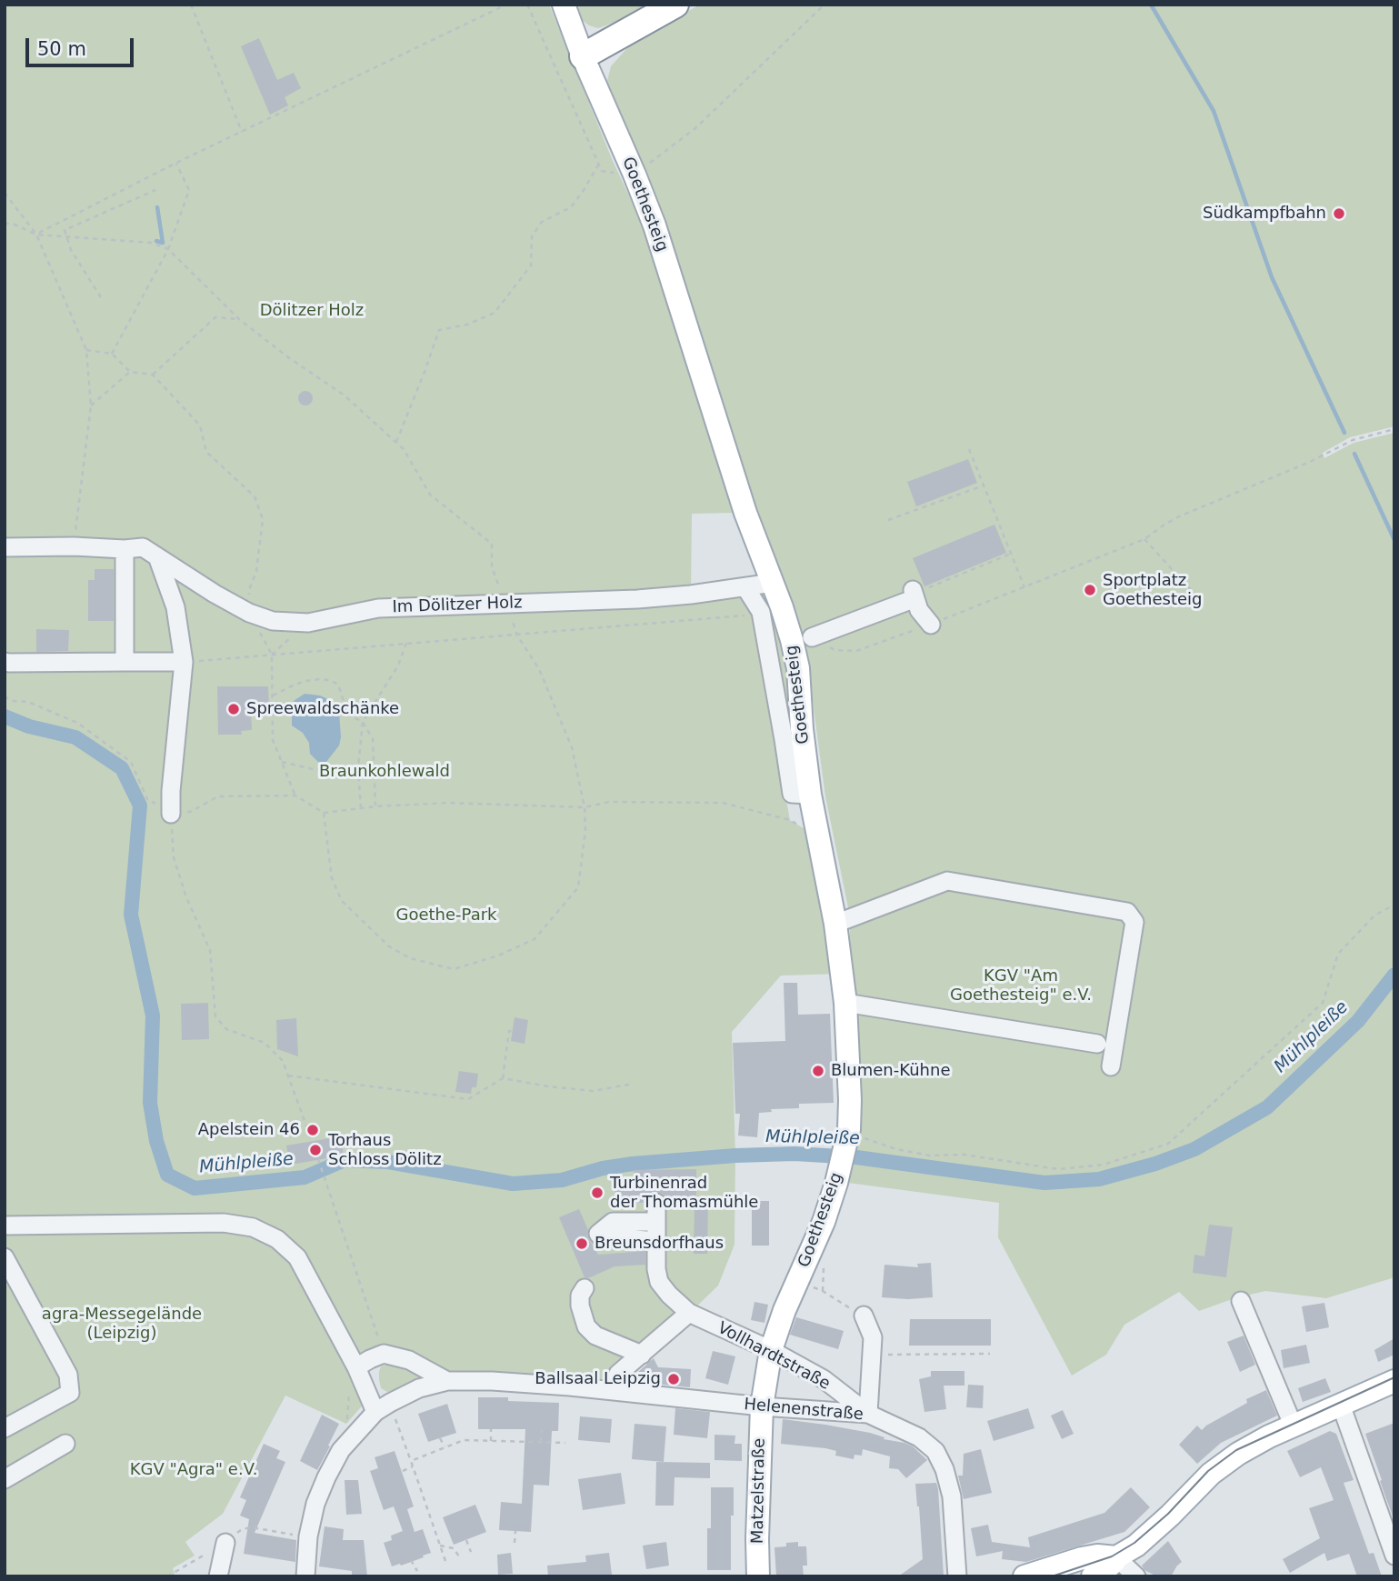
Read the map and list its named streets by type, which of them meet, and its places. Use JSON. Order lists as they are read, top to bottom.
{
  "streets": {
    "main road": ["Goethesteig", "Matzelstraße"],
    "street": ["Im Dölitzer Holz", "Vollhardtstraße", "Helenenstraße"]
  },
  "crossings": [
    ["Goethesteig", "Im Dölitzer Holz"],
    ["Goethesteig", "Vollhardtstraße"],
    ["Goethesteig", "Helenenstraße"],
    ["Goethesteig", "Matzelstraße"],
    ["Vollhardtstraße", "Helenenstraße"],
    ["Helenenstraße", "Matzelstraße"]
  ],
  "water": ["Mühlpleiße"],
  "parks": [
    "Dölitzer Holz",
    "Braunkohlewald",
    "Goethe-Park",
    "KGV \"Am Goethesteig\" e.V.",
    "agra-Messegelände (Leipzig)",
    "KGV \"Agra\" e.V."
  ],
  "places": [
    "Südkampfbahn",
    "Sportplatz Goethesteig",
    "Spreewaldschänke",
    "Blumen-Kühne",
    "Apelstein 46",
    "Torhaus Schloss Dölitz",
    "Turbinenrad der Thomasmühle",
    "Breunsdorfhaus",
    "Ballsaal Leipzig"
  ],
  "scale_bar": "50 m"
}
